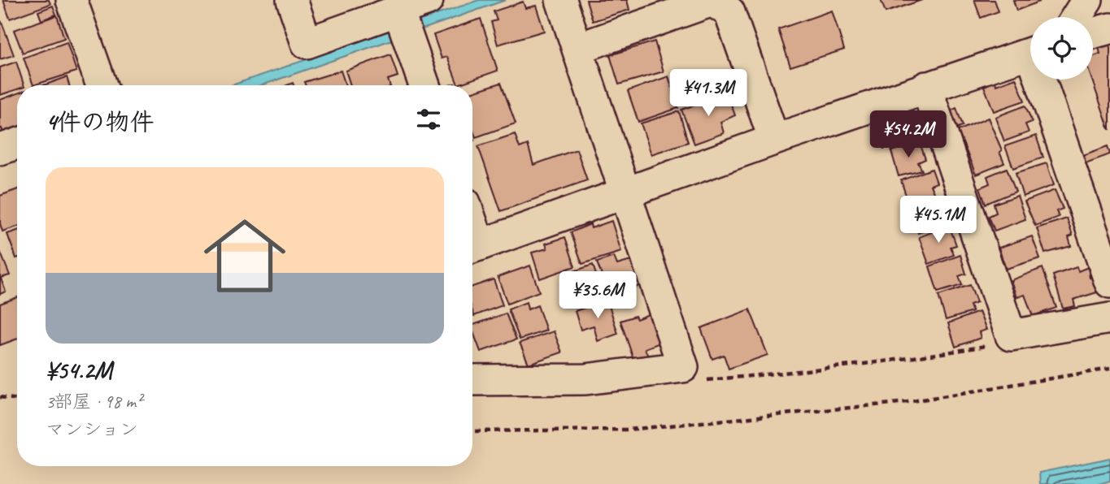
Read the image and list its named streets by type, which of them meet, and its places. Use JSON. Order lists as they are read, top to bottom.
{
  "page": {
    "price": [
      "¥41.3M",
      "¥54.2M",
      "¥45.1M",
      "¥35.6M"
    ],
    "heading": "4件の物件",
    "list": [
      {
        "name": "¥54.2M",
        "note": "3部屋 · 98 m² · マンション"
      }
    ]
  }
}
